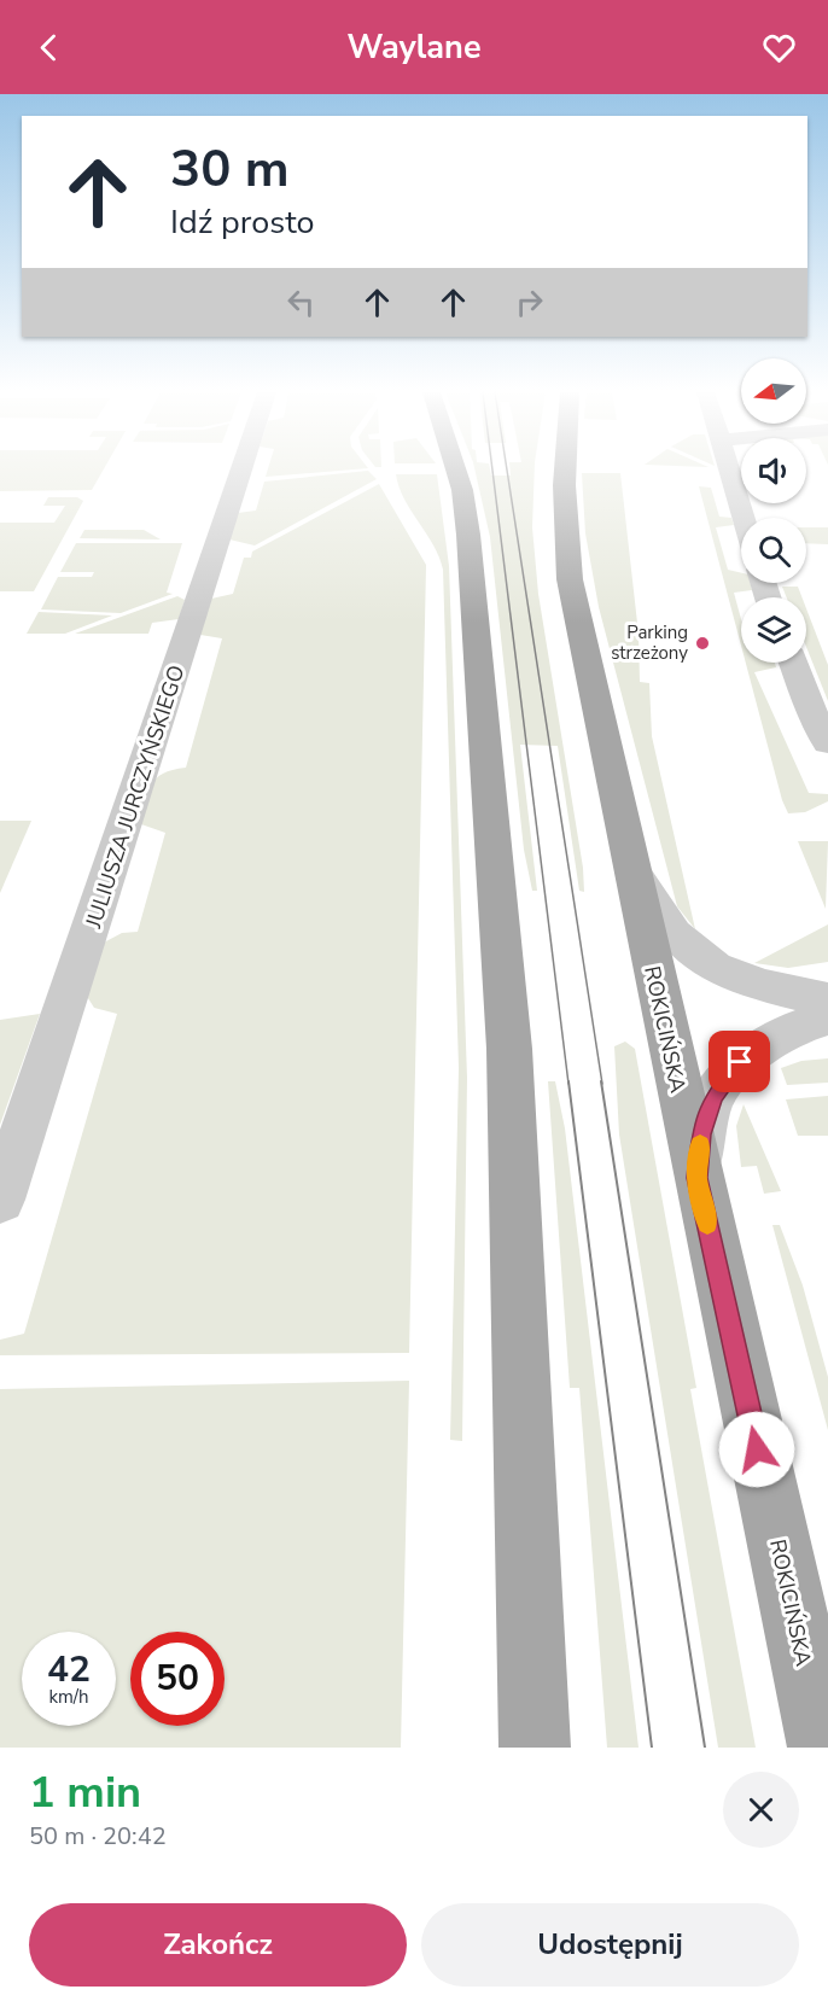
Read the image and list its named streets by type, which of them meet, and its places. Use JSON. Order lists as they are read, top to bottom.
{
  "streets": {
    "main road": ["ROKICIŃSKA"],
    "street": ["JULIUSZA JURCZYŃSKIEGO"]
  },
  "places": ["Parking strzeżony"],
  "north": "left",
  "page": {
    "header": "Waylane",
    "turn": ["30 m", "Idź prosto"],
    "speed": "42 km/h",
    "limit": "50",
    "heading": ["1 min", "50 m · 20:42"],
    "buttons": ["Zakończ", "Udostępnij"]
  }
}
